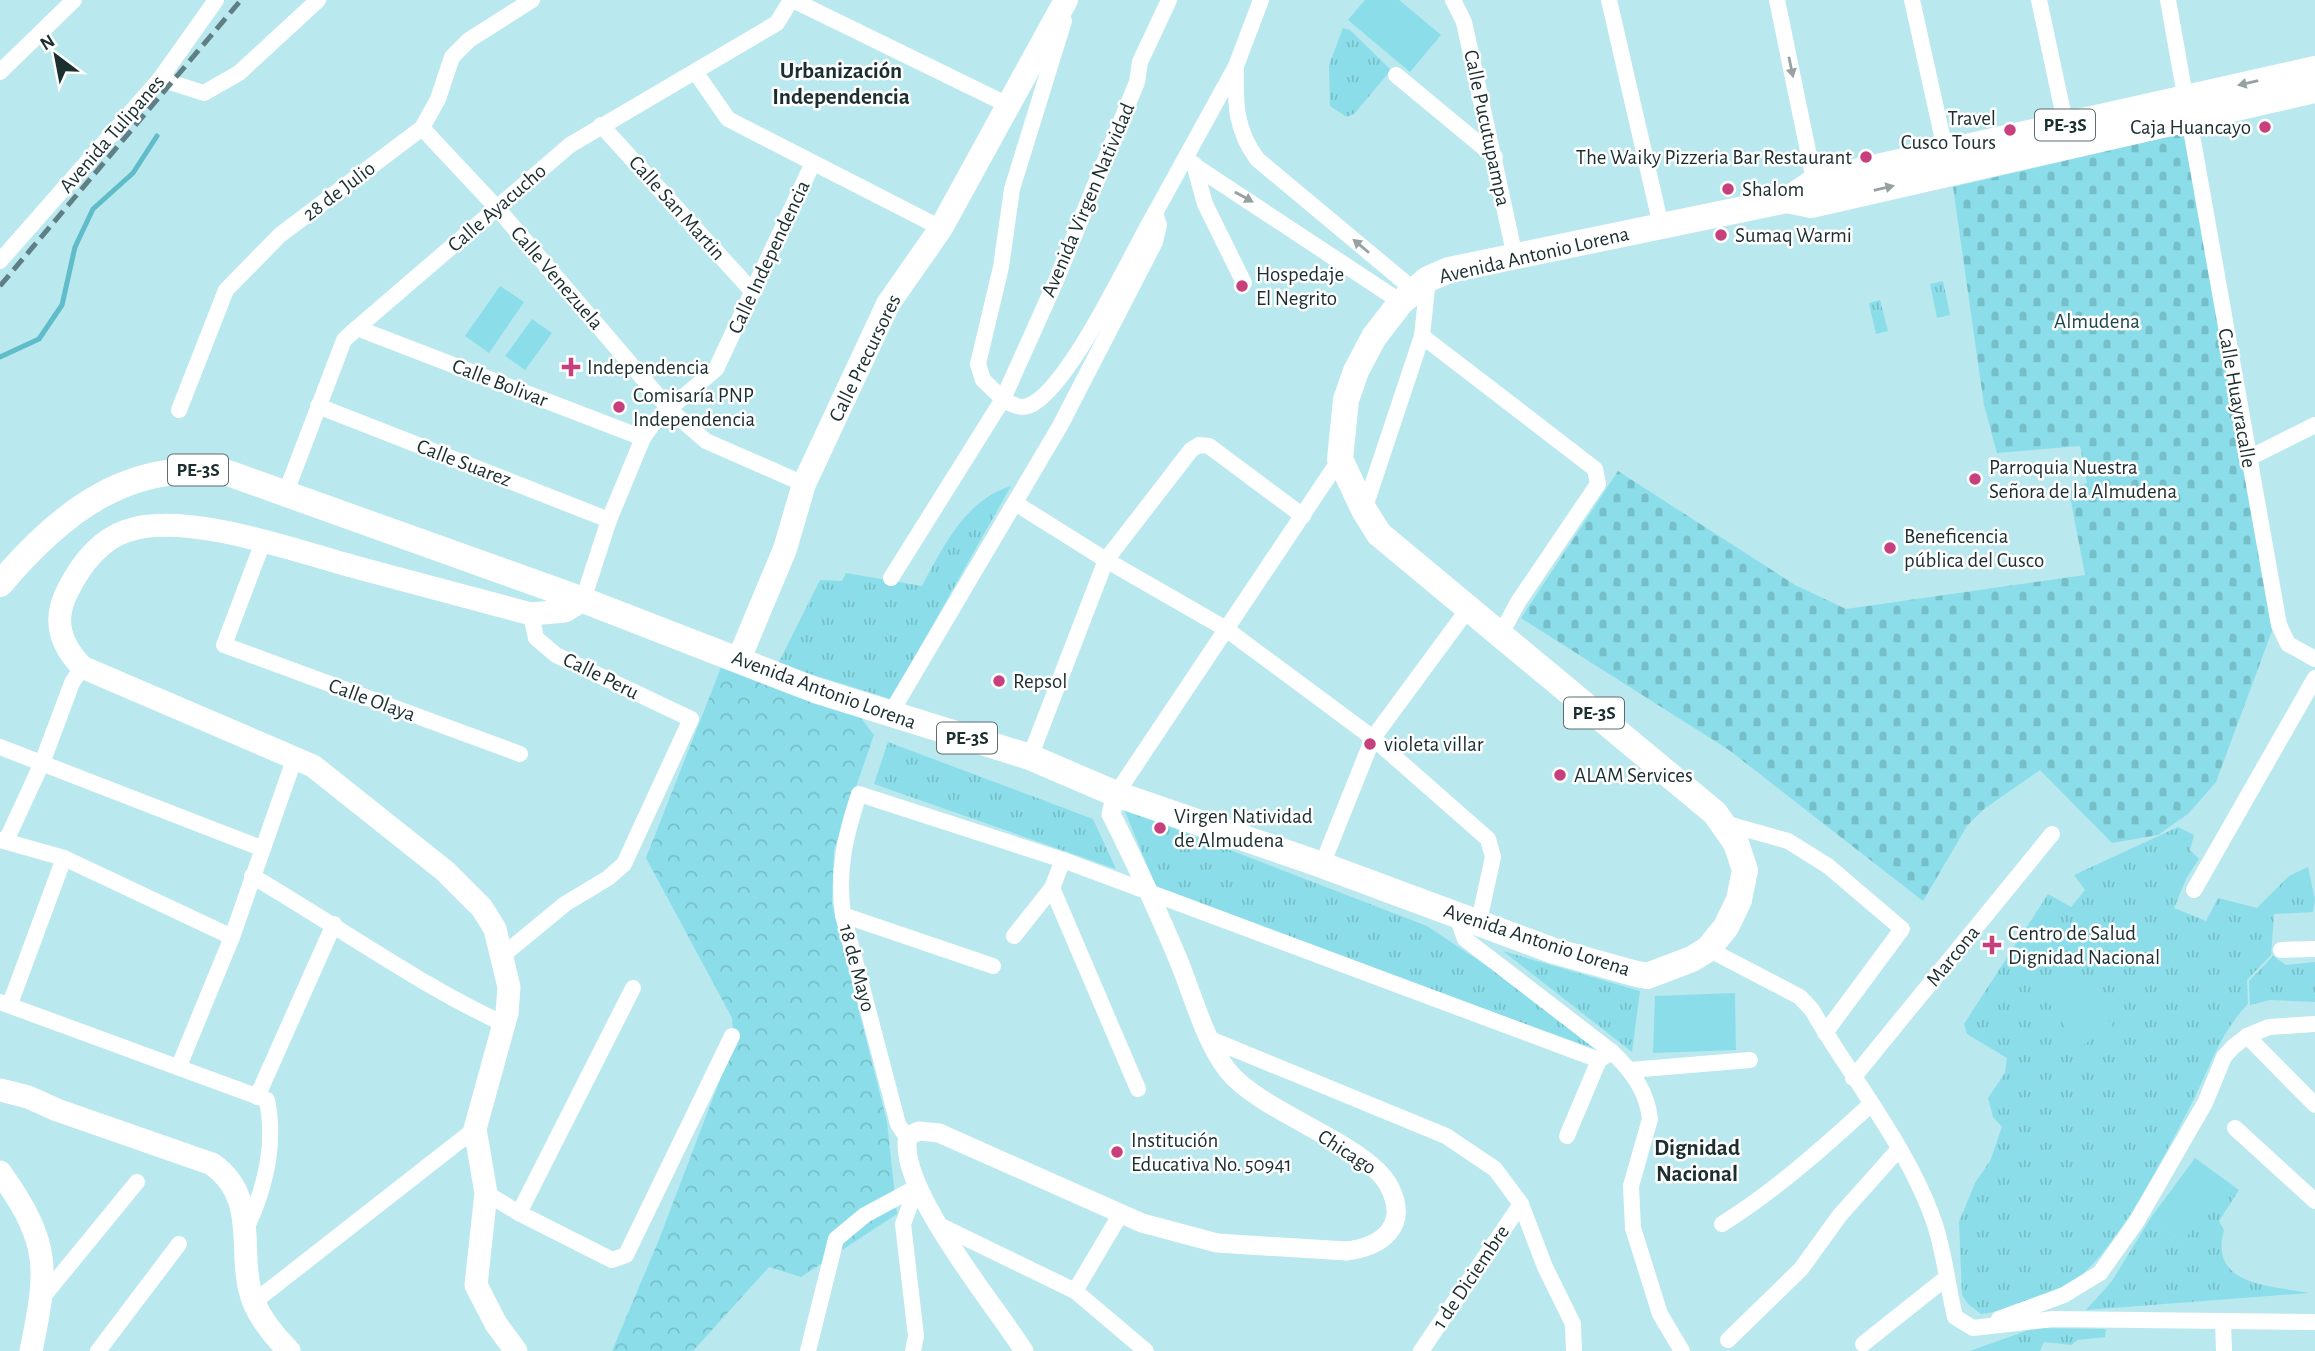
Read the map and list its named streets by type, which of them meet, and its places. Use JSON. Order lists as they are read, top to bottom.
{
  "streets": {
    "highway": ["PE-3S", "Avenida Antonio Lorena"],
    "main road": ["Calle Precursores"],
    "street": [
      "Calle Pucutupampa",
      "Avenida Tulipanes",
      "28 de Julio",
      "Avenida Virgen Natividad",
      "Calle Ayacucho",
      "Calle San Martin",
      "Calle Independencia",
      "Calle Venezuela",
      "Calle Bolivar",
      "Calle Huayracalle",
      "Calle Suarez",
      "Calle Peru",
      "Calle Olaya",
      "Marcona",
      "18 de Mayo",
      "Chicago",
      "1 de Diciembre"
    ]
  },
  "crossings": [
    ["PE-3S", "Calle Ayacucho"],
    ["PE-3S", "Avenida Antonio Lorena"],
    ["PE-3S", "Calle Independencia"],
    ["Calle Pucutupampa", "Avenida Antonio Lorena"],
    ["28 de Julio", "Calle Venezuela"],
    ["Calle Ayacucho", "Calle San Martin"],
    ["Calle Ayacucho", "Calle Venezuela"],
    ["Calle Ayacucho", "Calle Bolivar"],
    ["Calle Ayacucho", "Calle Suarez"],
    ["Calle San Martin", "Calle Independencia"],
    ["Avenida Antonio Lorena", "Calle Independencia"],
    ["Avenida Antonio Lorena", "Calle Precursores"],
    ["Avenida Antonio Lorena", "Calle Huayracalle"],
    ["Avenida Antonio Lorena", "Chicago"],
    ["Calle Independencia", "Calle Venezuela"],
    ["Calle Independencia", "Calle Bolivar"],
    ["Calle Independencia", "Calle Suarez"],
    ["Calle Venezuela", "Calle Precursores"],
    ["18 de Mayo", "Chicago"]
  ],
  "districts": ["Urbanización Independencia", "Dignidad Nacional"],
  "parks": ["Almudena"],
  "places": {
    "other": [
      "Caja Huancayo",
      "Travel Cusco Tours",
      "The Waiky Pizzeria Bar Restaurant",
      "Shalom",
      "Sumaq Warmi",
      "Hospedaje El Negrito",
      "Comisaría PNP Independencia",
      "Parroquia Nuestra Señora de la Almudena",
      "Beneficencia pública del Cusco",
      "Repsol",
      "violeta villar",
      "ALAM Services",
      "Virgen Natividad de Almudena",
      "Institución Educativa No. 50941"
    ],
    "health": ["Independencia", "Centro de Salud Dignidad Nacional"]
  },
  "north": "top left"
}
